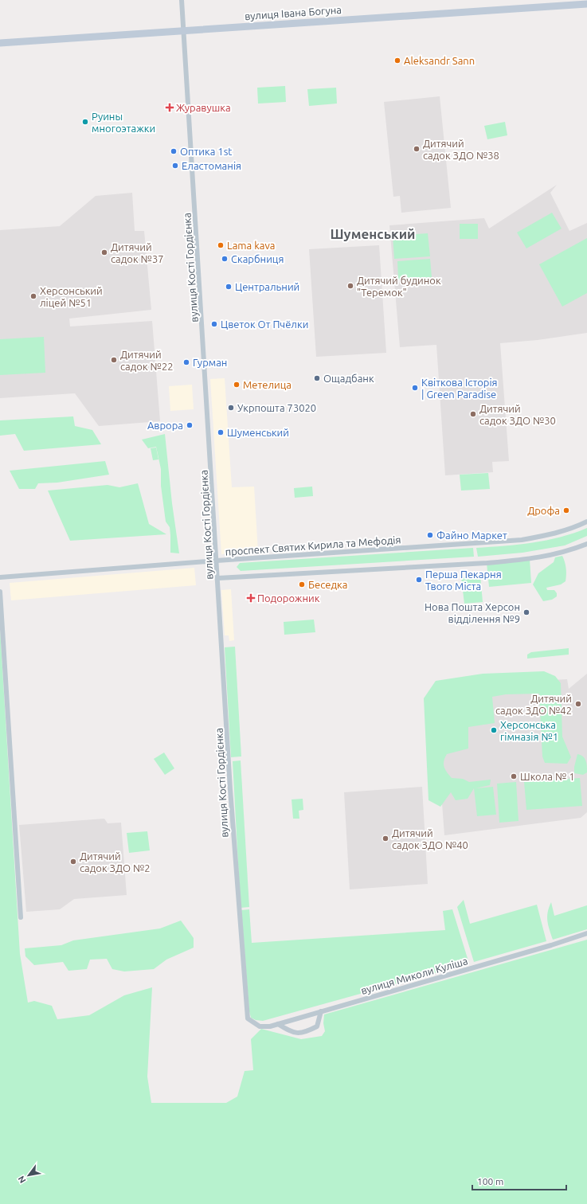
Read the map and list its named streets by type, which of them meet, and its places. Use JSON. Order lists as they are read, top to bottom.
{
  "streets": {
    "street": [
      "вулиця Івана Богуна",
      "вулиця Кості Гордієнка",
      "проспект Святих Кирила та Мефодія",
      "вулиця Миколи Куліша"
    ]
  },
  "crossings": [
    ["вулиця Івана Богуна", "вулиця Кості Гордієнка"],
    ["вулиця Кості Гордієнка", "проспект Святих Кирила та Мефодія"],
    ["вулиця Кості Гордієнка", "вулиця Миколи Куліша"]
  ],
  "districts": ["Шуменський"],
  "places": {
    "other": [
      "Aleksandr Sann",
      "Руины многоэтажки",
      "Дитячий садок ЗДО №38",
      "Оптика 1st",
      "Еластоманія",
      "Lama kava",
      "Дитячий садок №37",
      "Скарбниця",
      "Дитячий будинок \"Теремок\"",
      "Центральний",
      "Херсонський ліцей №51",
      "Цветок От Пчёлки",
      "Дитячий садок №22",
      "Гурман",
      "Ощадбанк",
      "Метелица",
      "Квіткова Історія | Green Paradise",
      "Укрпошта 73020",
      "Дитячий садок ЗДО №30",
      "Аврора",
      "Шуменський",
      "Дрофа",
      "Файно Маркет",
      "Перша Пекарня Твого Міста",
      "Беседка",
      "Нова Пошта Херсон відділення №9",
      "Дитячий садок ЗДО №42",
      "Херсонська гімназія №1",
      "Школа № 1",
      "Дитячий садок ЗДО №40",
      "Дитячий садок ЗДО №2"
    ],
    "health": ["Журавушка", "Подорожник"]
  },
  "scale_bar": "100 m",
  "north": "bottom left"
}
